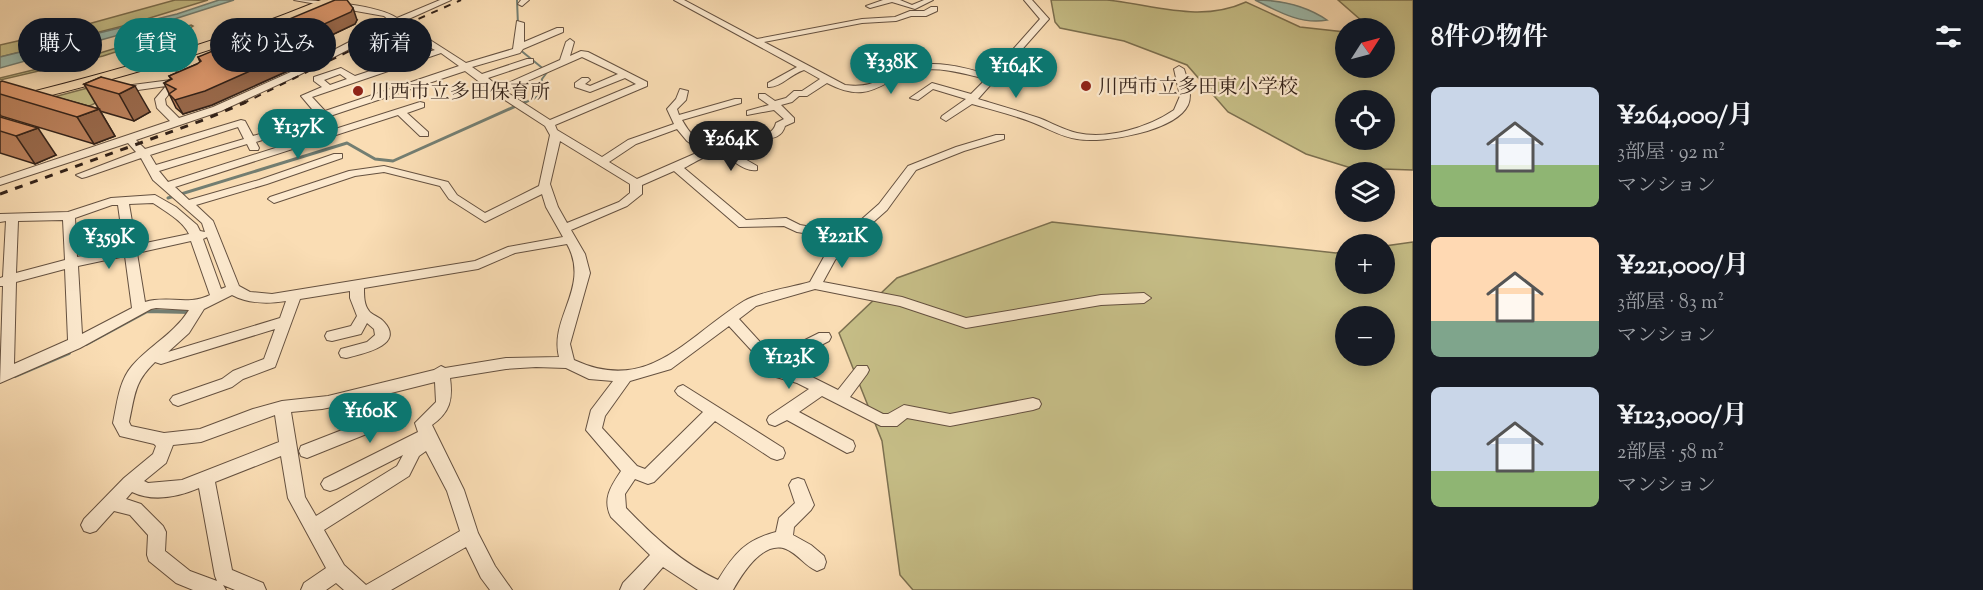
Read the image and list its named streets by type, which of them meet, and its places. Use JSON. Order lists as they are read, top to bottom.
{
  "places": ["川西市立多田東小学校", "川西市立多田保育所"],
  "north": "top right",
  "page": {
    "heading": "8件の物件",
    "map_buttons": ["+", "−"],
    "chip": [
      "購入",
      "賃貸",
      "絞り込み",
      "新着"
    ],
    "price": [
      "¥338K",
      "¥164K",
      "¥137K",
      "¥264K",
      "¥221K",
      "¥359K",
      "¥123K",
      "¥160K"
    ],
    "list": [
      {
        "name": "¥264,000/月",
        "note": "3部屋 · 92 m² · マンション"
      },
      {
        "name": "¥221,000/月",
        "note": "3部屋 · 83 m² · マンション"
      },
      {
        "name": "¥123,000/月",
        "note": "2部屋 · 58 m² · マンション"
      }
    ]
  }
}
